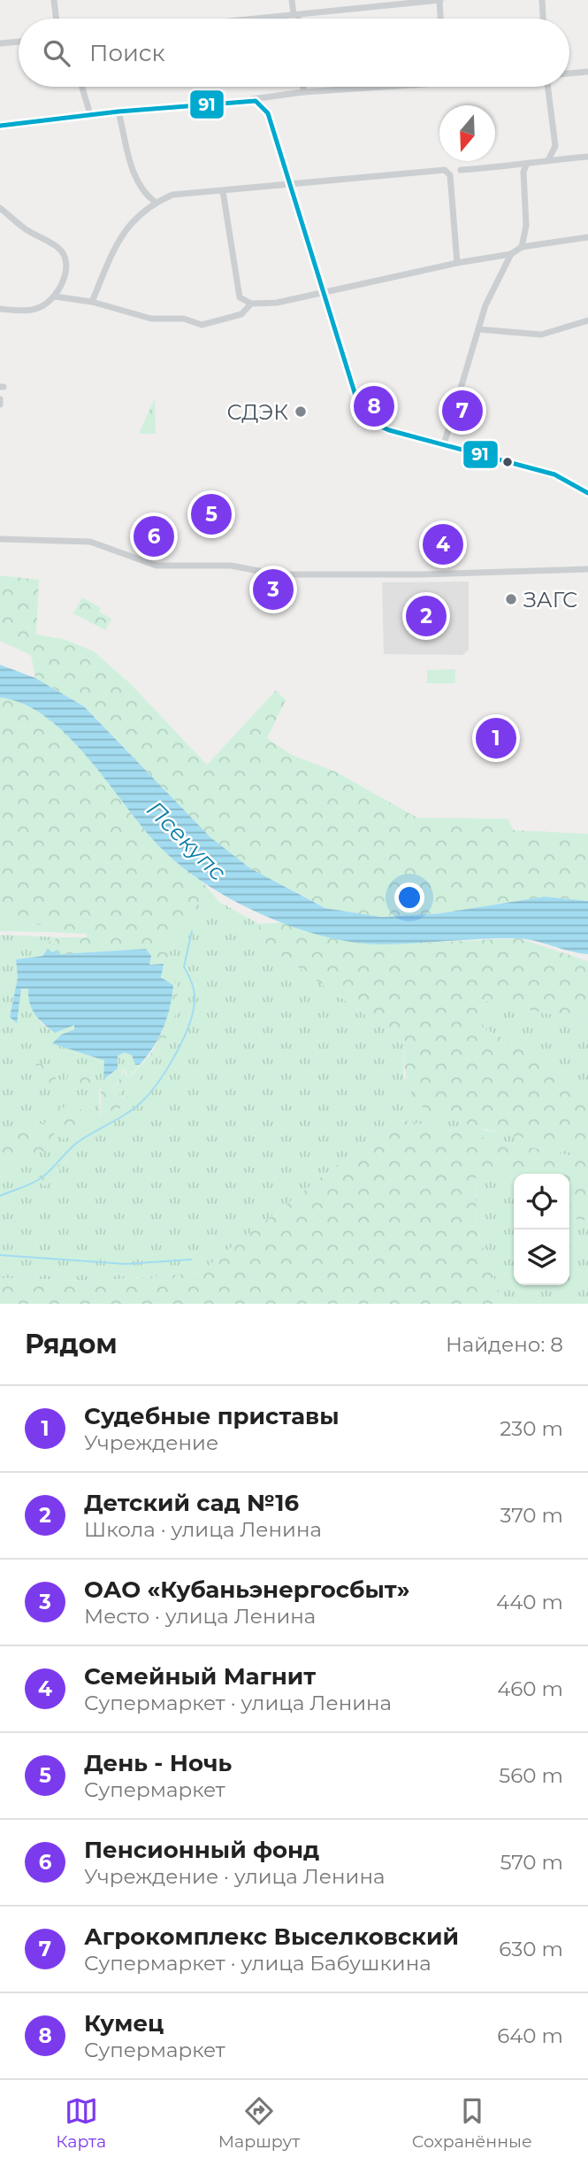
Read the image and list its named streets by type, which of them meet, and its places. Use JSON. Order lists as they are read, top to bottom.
{
  "water": ["Псекупс"],
  "places": ["СДЭК", "ЗАГС"],
  "lines": ["transit line 91"],
  "north": "bottom",
  "page": {
    "search": "Поиск",
    "pins": [
      "8",
      "7",
      "5",
      "6",
      "4",
      "3",
      "2",
      "1"
    ],
    "heading": ["Рядом", "Найдено: 8"],
    "list": [
      {
        "mark": "1",
        "name": "Судебные приставы",
        "note": "Учреждение",
        "value": "230 m"
      },
      {
        "mark": "2",
        "name": "Детский сад №16",
        "note": "Школа · улица Ленина",
        "value": "370 m"
      },
      {
        "mark": "3",
        "name": "ОАО «Кубаньэнергосбыт»",
        "note": "Место · улица Ленина",
        "value": "440 m"
      },
      {
        "mark": "4",
        "name": "Семейный Магнит",
        "note": "Супермаркет · улица Ленина",
        "value": "460 m"
      },
      {
        "mark": "5",
        "name": "День - Ночь",
        "note": "Супермаркет",
        "value": "560 m"
      },
      {
        "mark": "6",
        "name": "Пенсионный фонд",
        "note": "Учреждение · улица Ленина",
        "value": "570 m"
      },
      {
        "mark": "7",
        "name": "Агрокомплекс Выселковский",
        "note": "Супермаркет · улица Бабушкина",
        "value": "630 m"
      },
      {
        "mark": "8",
        "name": "Кумец",
        "note": "Супермаркет",
        "value": "640 m"
      }
    ],
    "nav": ["Карта", "Маршрут", "Сохранённые"]
  }
}
